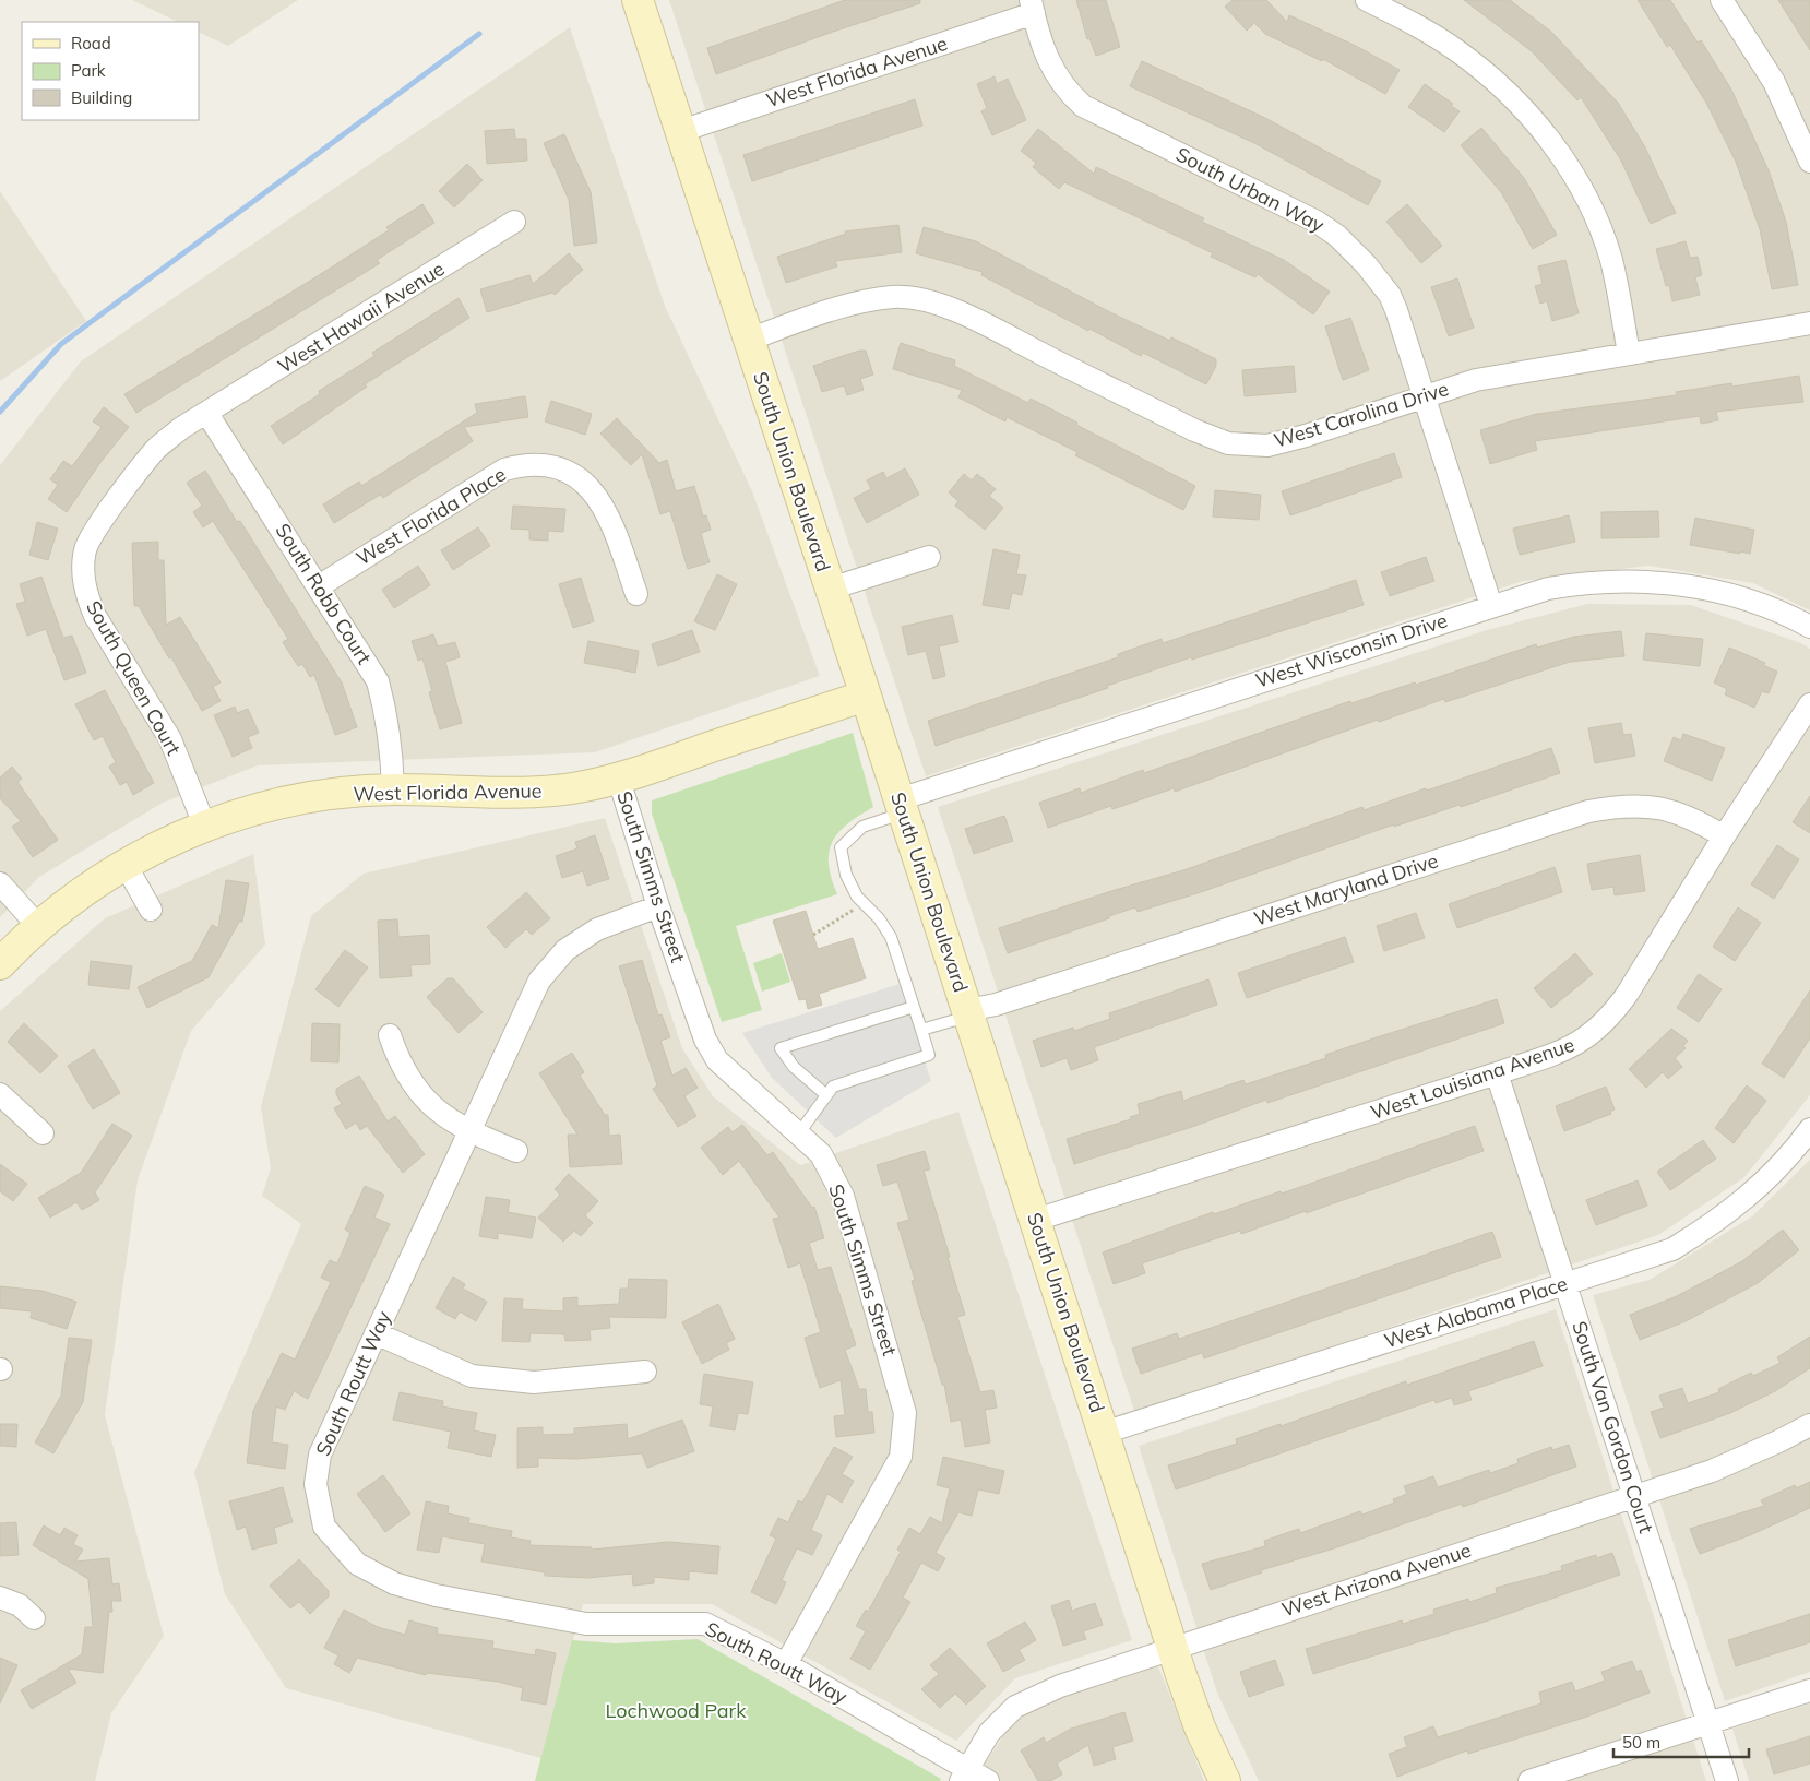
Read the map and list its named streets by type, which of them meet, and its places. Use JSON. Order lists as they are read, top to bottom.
{
  "streets": {
    "main road": ["West Florida Avenue", "South Union Boulevard"],
    "street": [
      "South Urban Way",
      "West Hawaii Avenue",
      "West Carolina Drive",
      "West Florida Place",
      "South Robb Court",
      "West Wisconsin Drive",
      "South Queen Court",
      "South Simms Street",
      "West Maryland Drive",
      "West Louisiana Avenue",
      "West Alabama Place",
      "South Routt Way",
      "South Van Gordon Court",
      "West Arizona Avenue"
    ]
  },
  "crossings": [
    ["West Florida Avenue", "South Urban Way"],
    ["West Florida Avenue", "South Union Boulevard"],
    ["West Florida Avenue", "South Robb Court"],
    ["West Florida Avenue", "South Queen Court"],
    ["West Florida Avenue", "South Simms Street"],
    ["South Urban Way", "West Carolina Drive"],
    ["South Urban Way", "West Wisconsin Drive"],
    ["West Hawaii Avenue", "South Robb Court"],
    ["West Hawaii Avenue", "South Queen Court"],
    ["West Carolina Drive", "South Union Boulevard"],
    ["South Union Boulevard", "West Wisconsin Drive"],
    ["South Union Boulevard", "West Maryland Drive"],
    ["South Union Boulevard", "West Louisiana Avenue"],
    ["South Union Boulevard", "West Alabama Place"],
    ["South Union Boulevard", "West Arizona Avenue"],
    ["West Florida Place", "South Robb Court"],
    ["South Robb Court", "South Queen Court"],
    ["South Simms Street", "South Routt Way"],
    ["West Maryland Drive", "West Louisiana Avenue"],
    ["West Louisiana Avenue", "South Van Gordon Court"],
    ["West Alabama Place", "South Van Gordon Court"],
    ["South Routt Way", "West Arizona Avenue"],
    ["South Van Gordon Court", "West Arizona Avenue"]
  ],
  "parks": ["Lochwood Park"],
  "legend": ["Road", "Park", "Building"],
  "scale_bar": "50 m"
}
